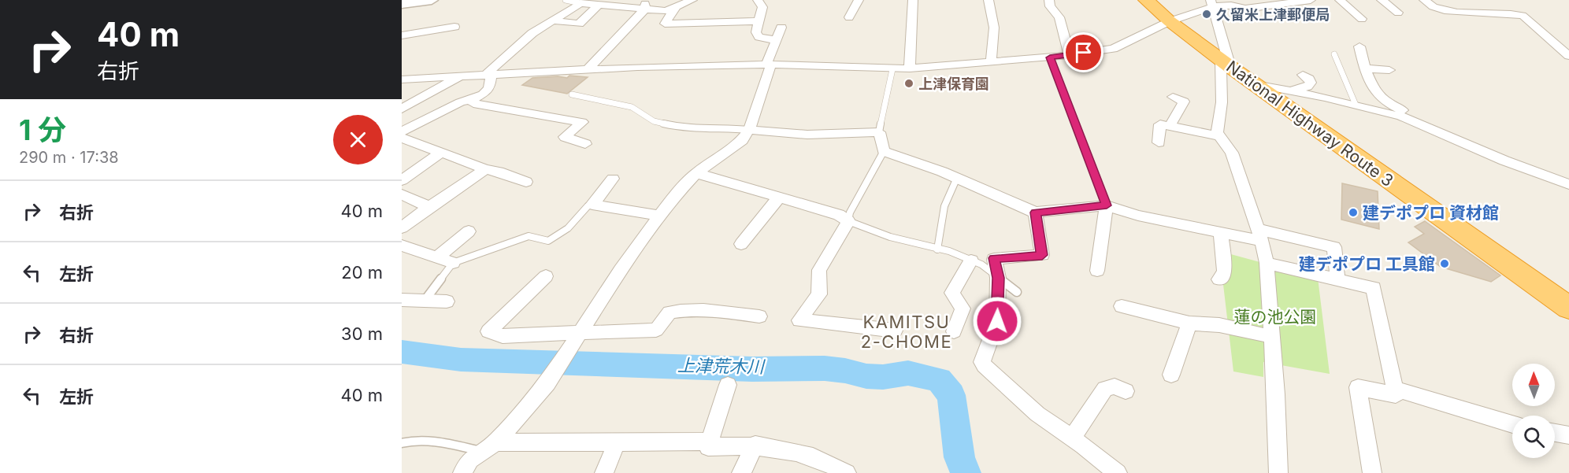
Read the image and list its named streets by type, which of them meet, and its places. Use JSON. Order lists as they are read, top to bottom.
{
  "streets": {
    "highway": ["National Highway Route 3"]
  },
  "districts": ["KAMITSU 2-CHOME"],
  "water": ["上津荒木川"],
  "parks": ["蓮の池公園"],
  "places": [
    "久留米上津郵便局",
    "上津保育園",
    "建デポプロ 資材館",
    "建デポプロ 工具館"
  ],
  "north": "top",
  "page": {
    "turn": ["40 m", "右折"],
    "heading": ["1 分", "290 m · 17:38"],
    "list": [
      {
        "name": "右折",
        "value": "40 m"
      },
      {
        "name": "左折",
        "value": "20 m"
      },
      {
        "name": "右折",
        "value": "30 m"
      },
      {
        "name": "左折",
        "value": "40 m"
      }
    ]
  }
}
